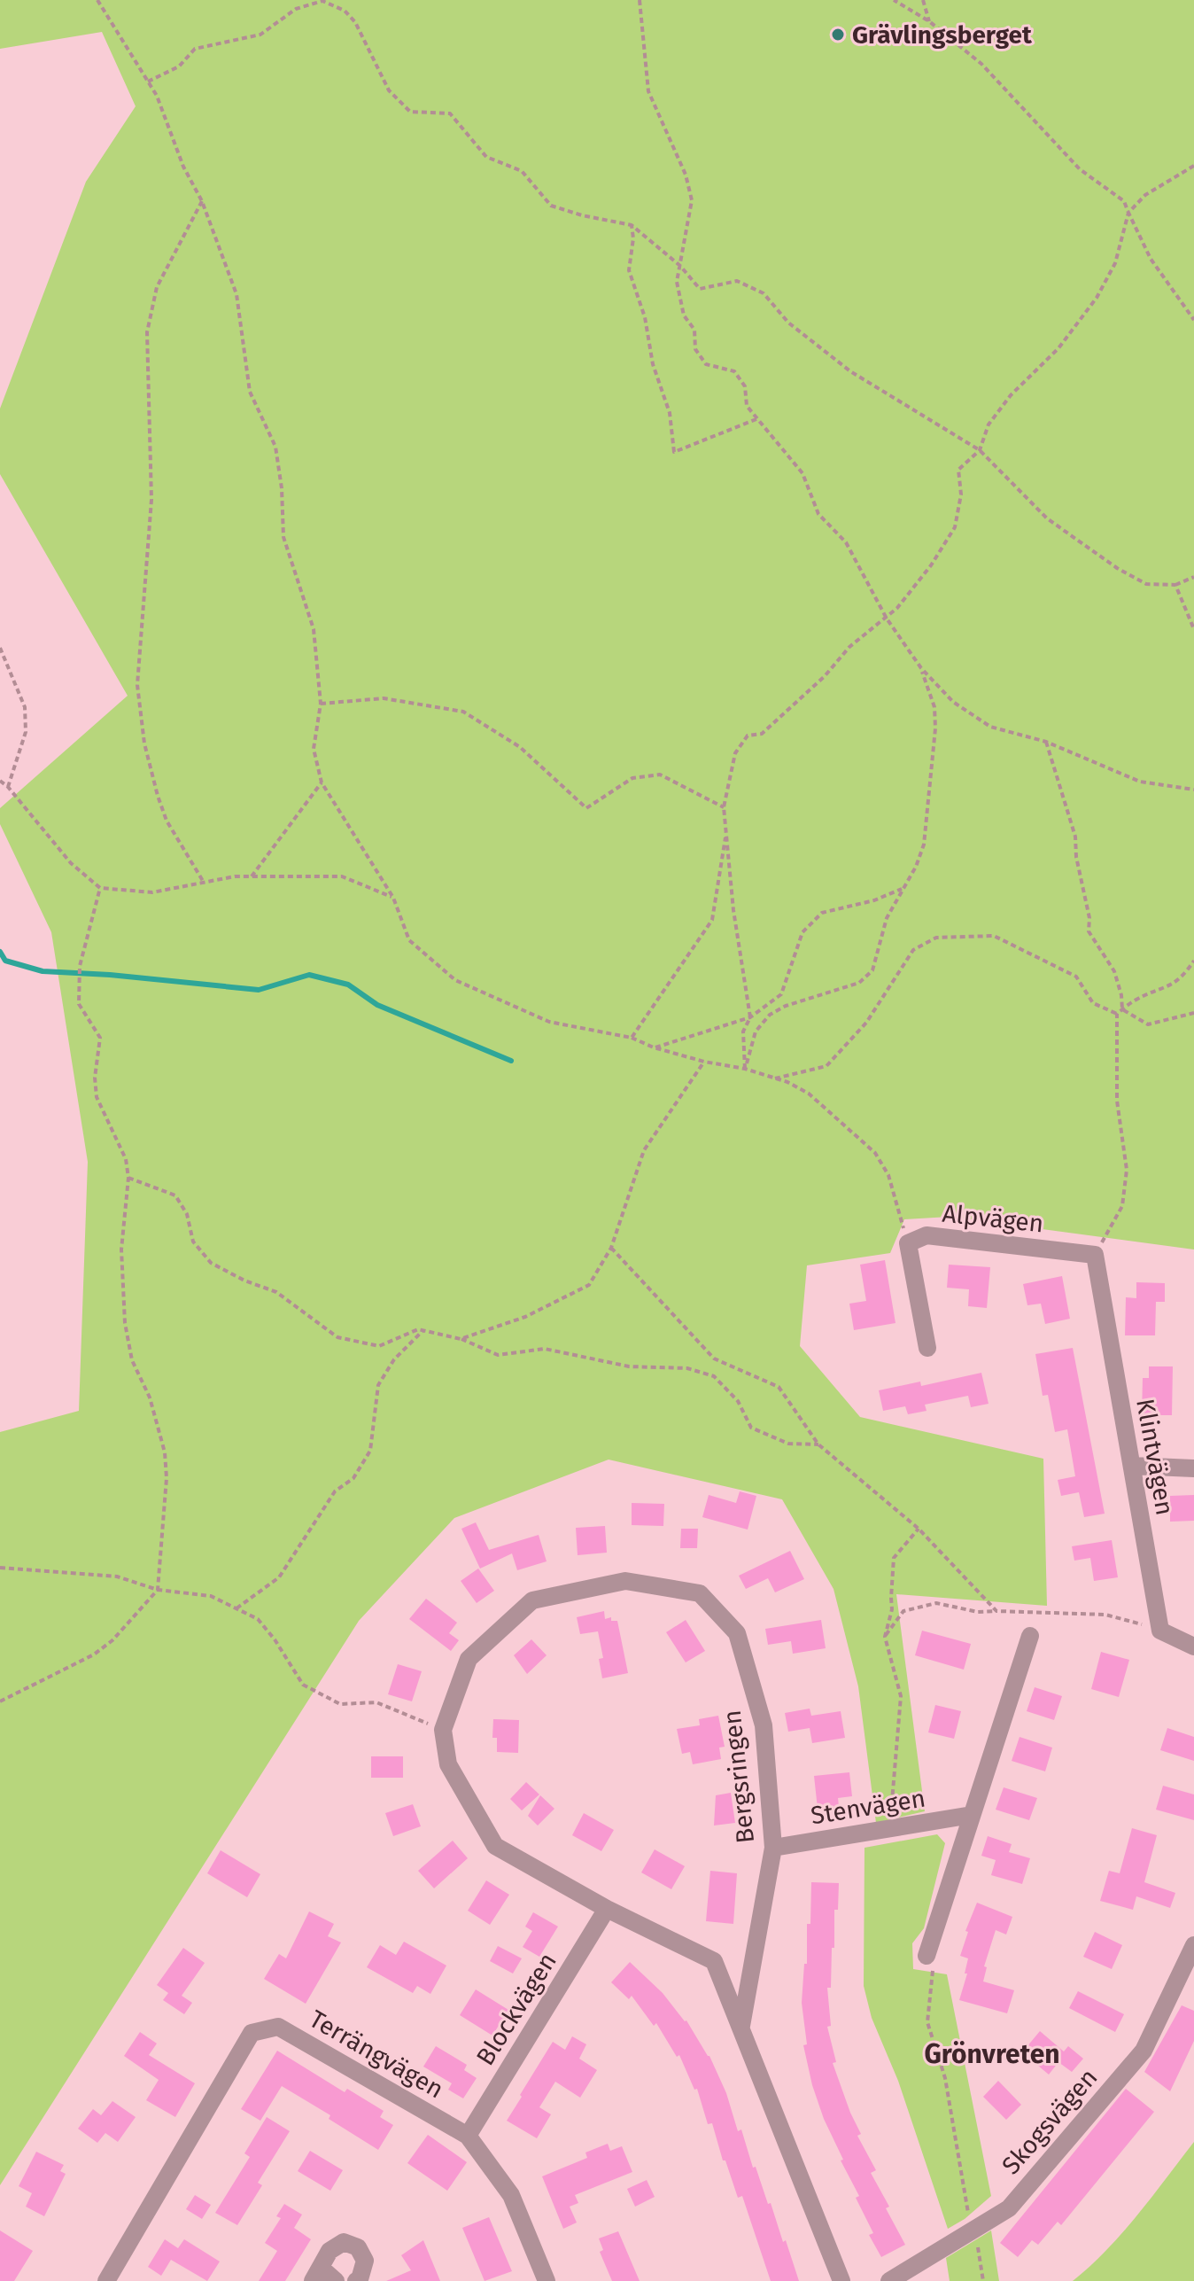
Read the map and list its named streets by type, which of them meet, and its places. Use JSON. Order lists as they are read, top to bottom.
{
  "streets": {
    "street": [
      "Alpvägen",
      "Klintvägen",
      "Bergsringen",
      "Stenvägen",
      "Blockvägen",
      "Terrängvägen",
      "Skogsvägen"
    ]
  },
  "crossings": [
    ["Alpvägen", "Klintvägen"],
    ["Bergsringen", "Stenvägen"],
    ["Bergsringen", "Blockvägen"],
    ["Blockvägen", "Terrängvägen"]
  ],
  "districts": ["Grönvreten"],
  "places": ["Grävlingsberget"]
}
